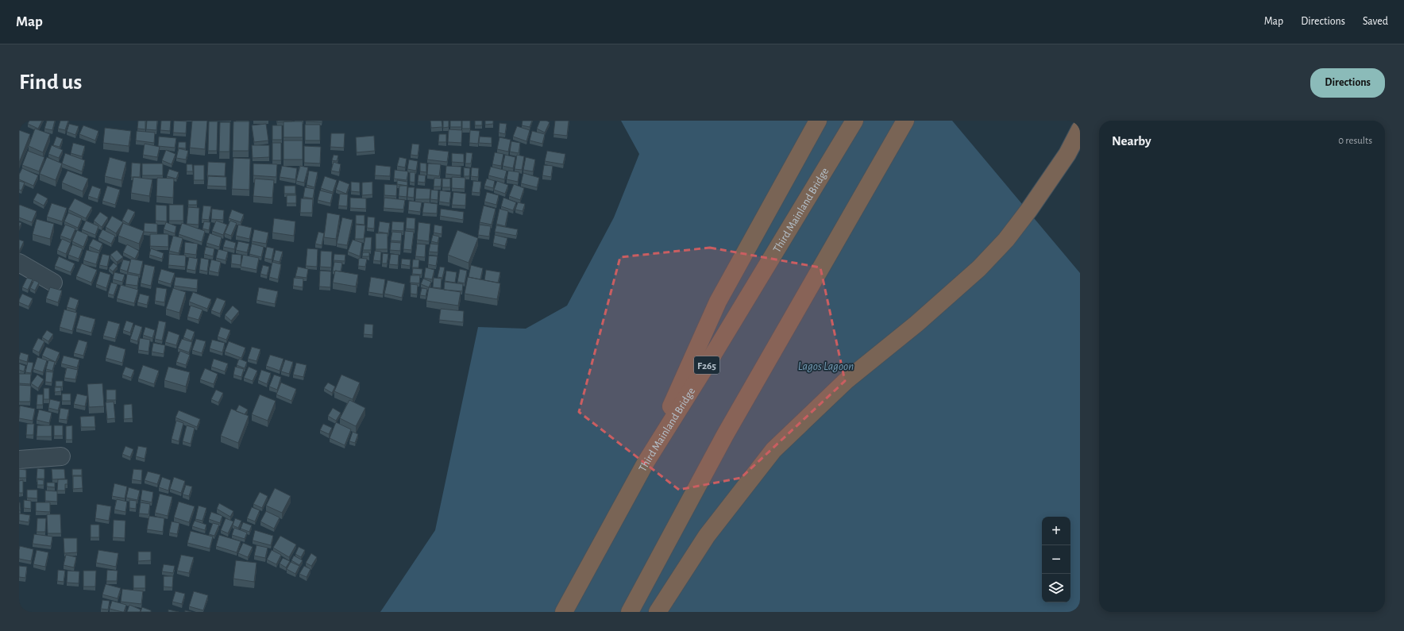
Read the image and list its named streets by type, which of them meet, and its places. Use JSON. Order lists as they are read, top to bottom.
{
  "streets": {
    "highway": ["Third Mainland Bridge", "F265"]
  },
  "water": ["Lagos Lagoon"],
  "page": {
    "header": "Map",
    "nav": ["Map", "Directions", "Saved"],
    "buttons": "Directions",
    "title": "Find us",
    "heading": ["Nearby", "0 results"],
    "map_buttons": ["+", "−"]
  }
}
